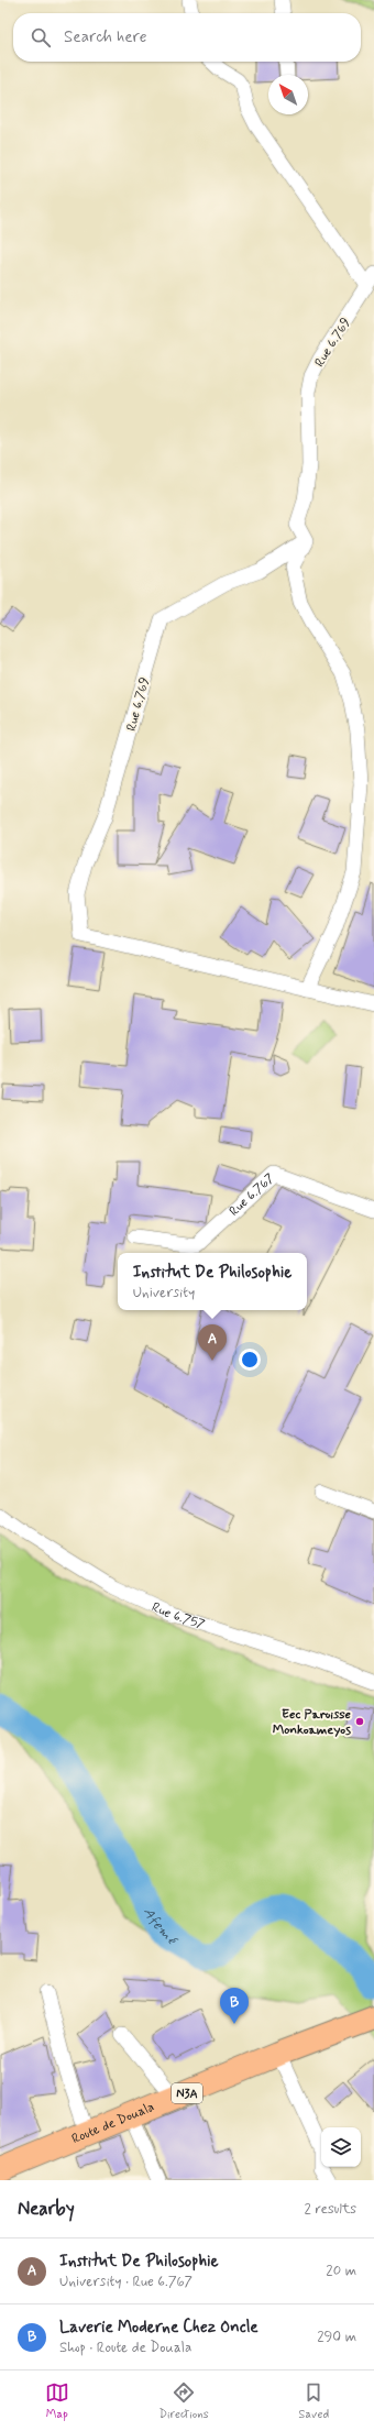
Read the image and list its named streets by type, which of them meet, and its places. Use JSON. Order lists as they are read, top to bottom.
{
  "streets": {
    "highway": ["N3A", "Route de Douala"],
    "street": ["Rue 6.769", "Rue 6.767", "Rue 6.757"]
  },
  "water": ["Afemé"],
  "places": ["Eec Paroisse Monkoameyos"],
  "north": "top left",
  "page": {
    "search": "Search here",
    "popup": ["Institut De Philosophie", "University"],
    "pins": ["A", "B"],
    "heading": ["Nearby", "2 results"],
    "list": [
      {
        "mark": "A",
        "name": "Institut De Philosophie",
        "note": "University · Rue 6.767",
        "value": "20 m"
      },
      {
        "mark": "B",
        "name": "Laverie Moderne Chez Oncle",
        "note": "Shop · Route de Douala",
        "value": "290 m"
      }
    ],
    "nav": ["Map", "Directions", "Saved"]
  }
}
